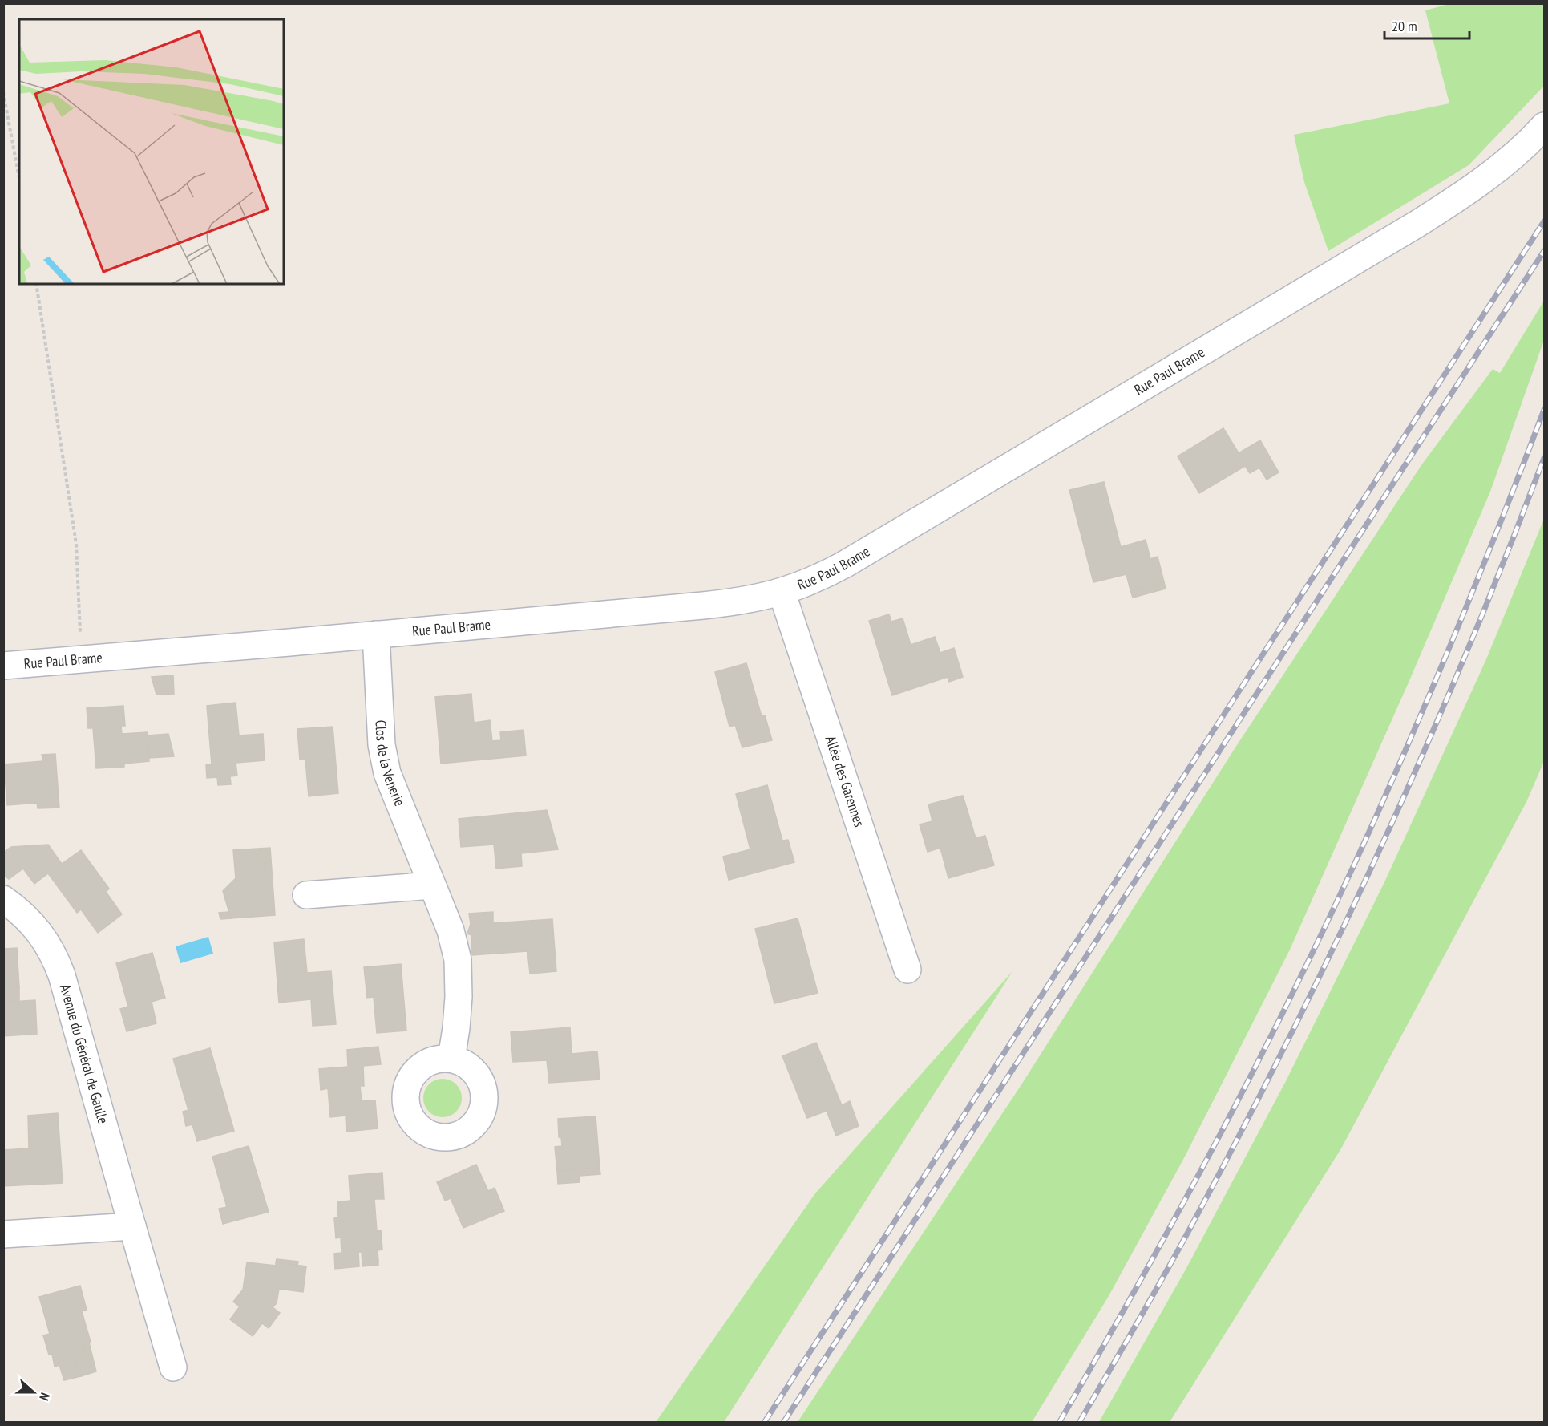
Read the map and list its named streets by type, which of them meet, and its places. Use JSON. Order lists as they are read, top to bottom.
{
  "streets": {
    "street": [
      "Rue Paul Brame",
      "Clos de la Venerie",
      "Allée des Garennes",
      "Avenue du Général de Gaulle"
    ]
  },
  "crossings": [
    ["Rue Paul Brame", "Clos de la Venerie"],
    ["Rue Paul Brame", "Allée des Garennes"]
  ],
  "scale_bar": "20 m",
  "north": "right"
}
